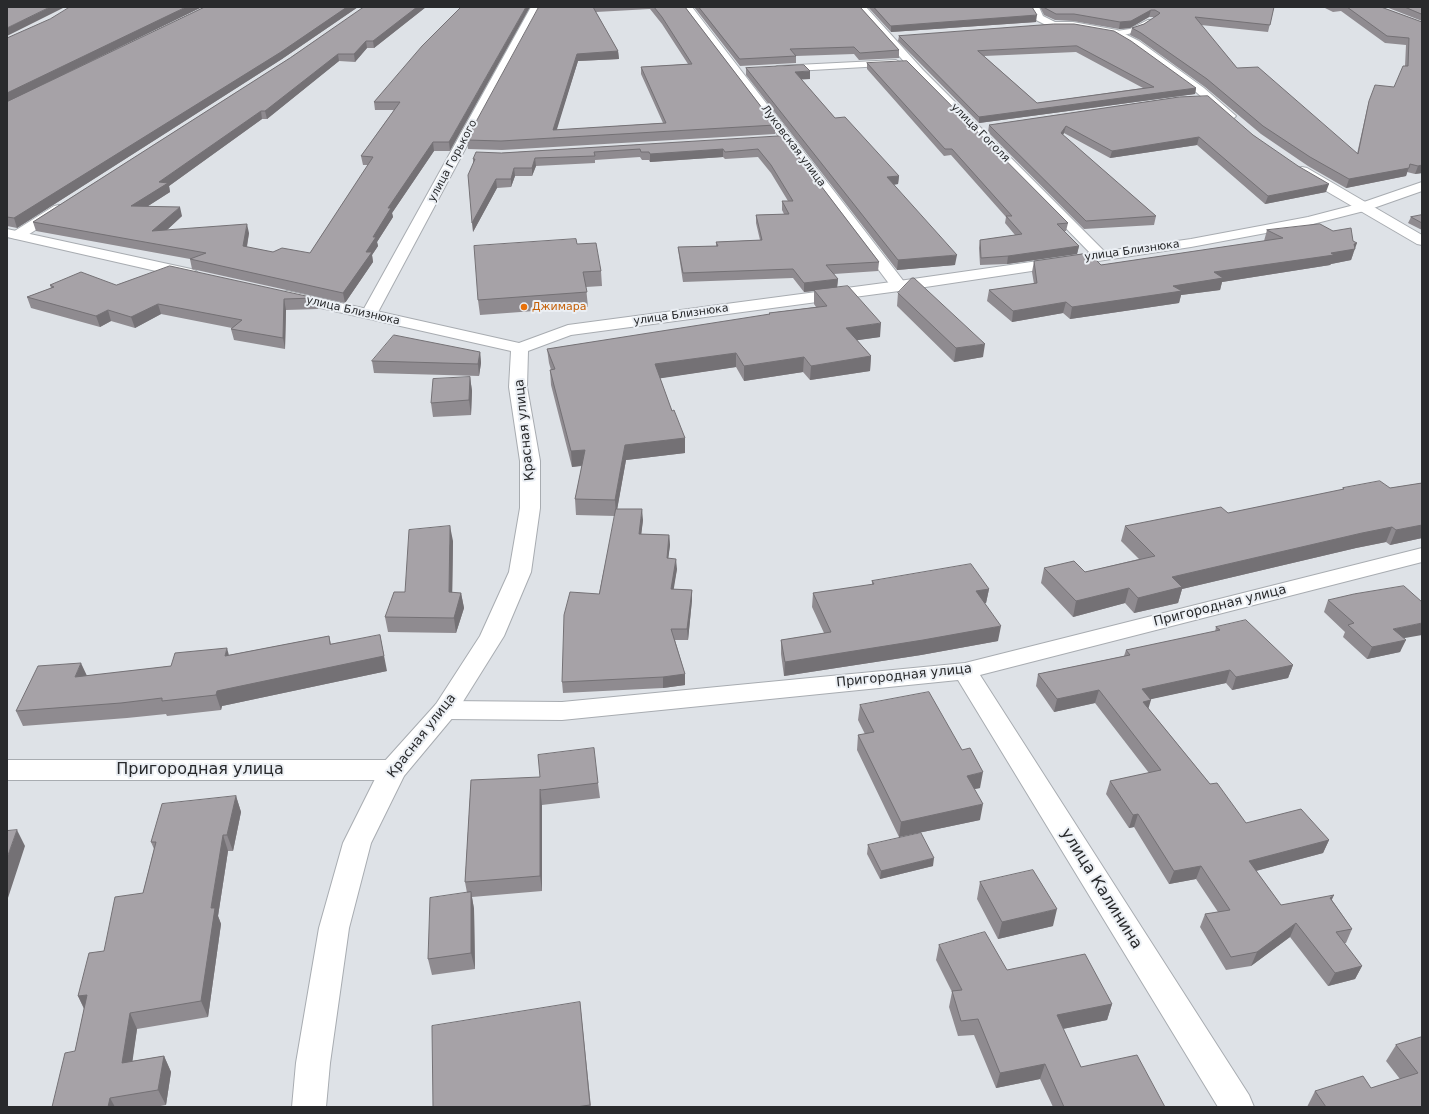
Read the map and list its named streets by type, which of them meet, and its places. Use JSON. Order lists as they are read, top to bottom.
{
  "streets": {
    "street": [
      "улица Гоголя",
      "Луковская улица",
      "улица Горького",
      "улица Близнюка",
      "Красная улица",
      "Пригородная улица",
      "улица Калинина"
    ]
  },
  "crossings": [
    ["улица Гоголя", "улица Близнюка"],
    ["Луковская улица", "улица Близнюка"],
    ["улица Горького", "улица Близнюка"],
    ["улица Близнюка", "Красная улица"],
    ["Красная улица", "Пригородная улица"],
    ["Пригородная улица", "улица Калинина"]
  ],
  "places": ["Джимара"]
}
